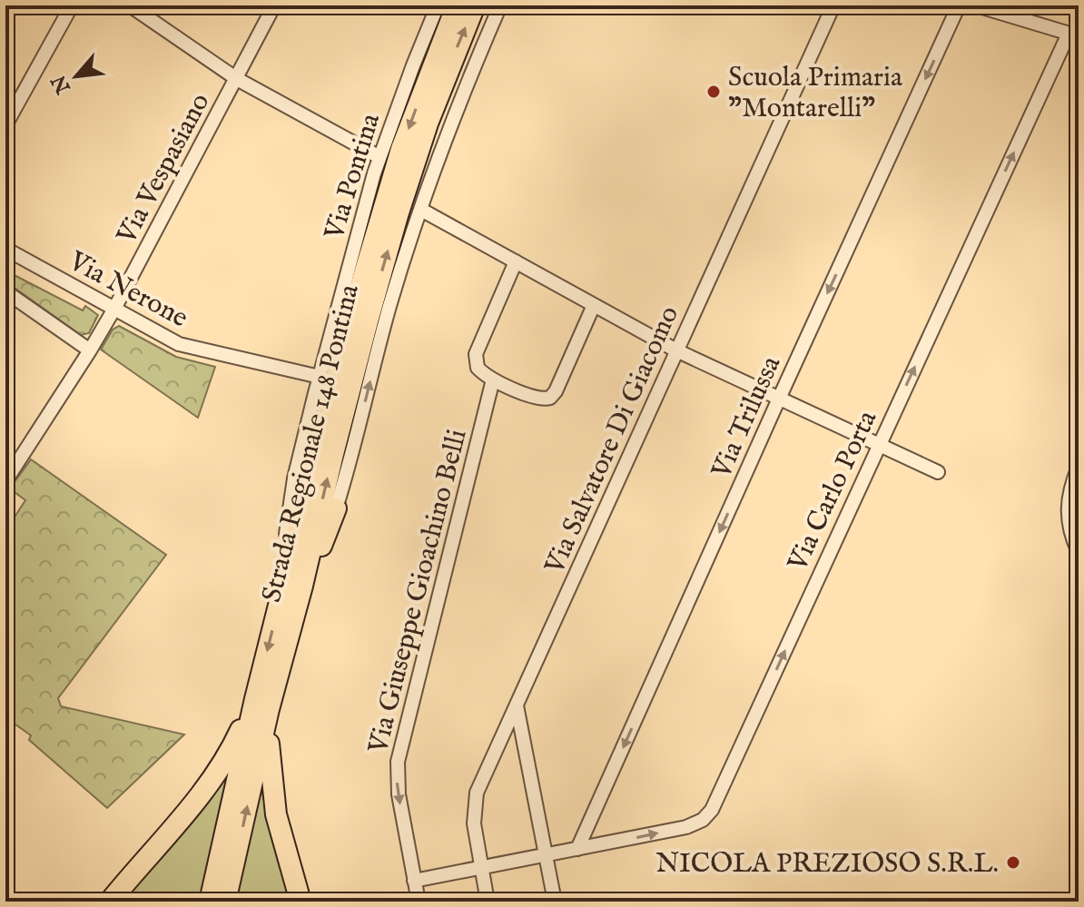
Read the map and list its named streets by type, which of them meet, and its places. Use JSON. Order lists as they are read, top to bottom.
{
  "streets": {
    "highway": ["Strada Regionale 148 Pontina"],
    "street": [
      "Via Vespasiano",
      "Via Pontina",
      "Via Nerone",
      "Via Trilussa",
      "Via Salvatore Di Giacomo",
      "Via Carlo Porta",
      "Via Giuseppe Gioachino Belli"
    ]
  },
  "crossings": [
    ["Via Vespasiano", "Via Nerone"],
    ["Via Pontina", "Via Nerone"],
    ["Via Trilussa", "Via Carlo Porta"],
    ["Via Salvatore Di Giacomo", "Via Carlo Porta"],
    ["Via Carlo Porta", "Via Giuseppe Gioachino Belli"]
  ],
  "one_way": ["Via Trilussa", "Via Carlo Porta", "Via Giuseppe Gioachino Belli"],
  "places": ["Scuola Primaria \"Montarelli\"", "NICOLA PREZIOSO S.R.L."],
  "north": "bottom left"
}
